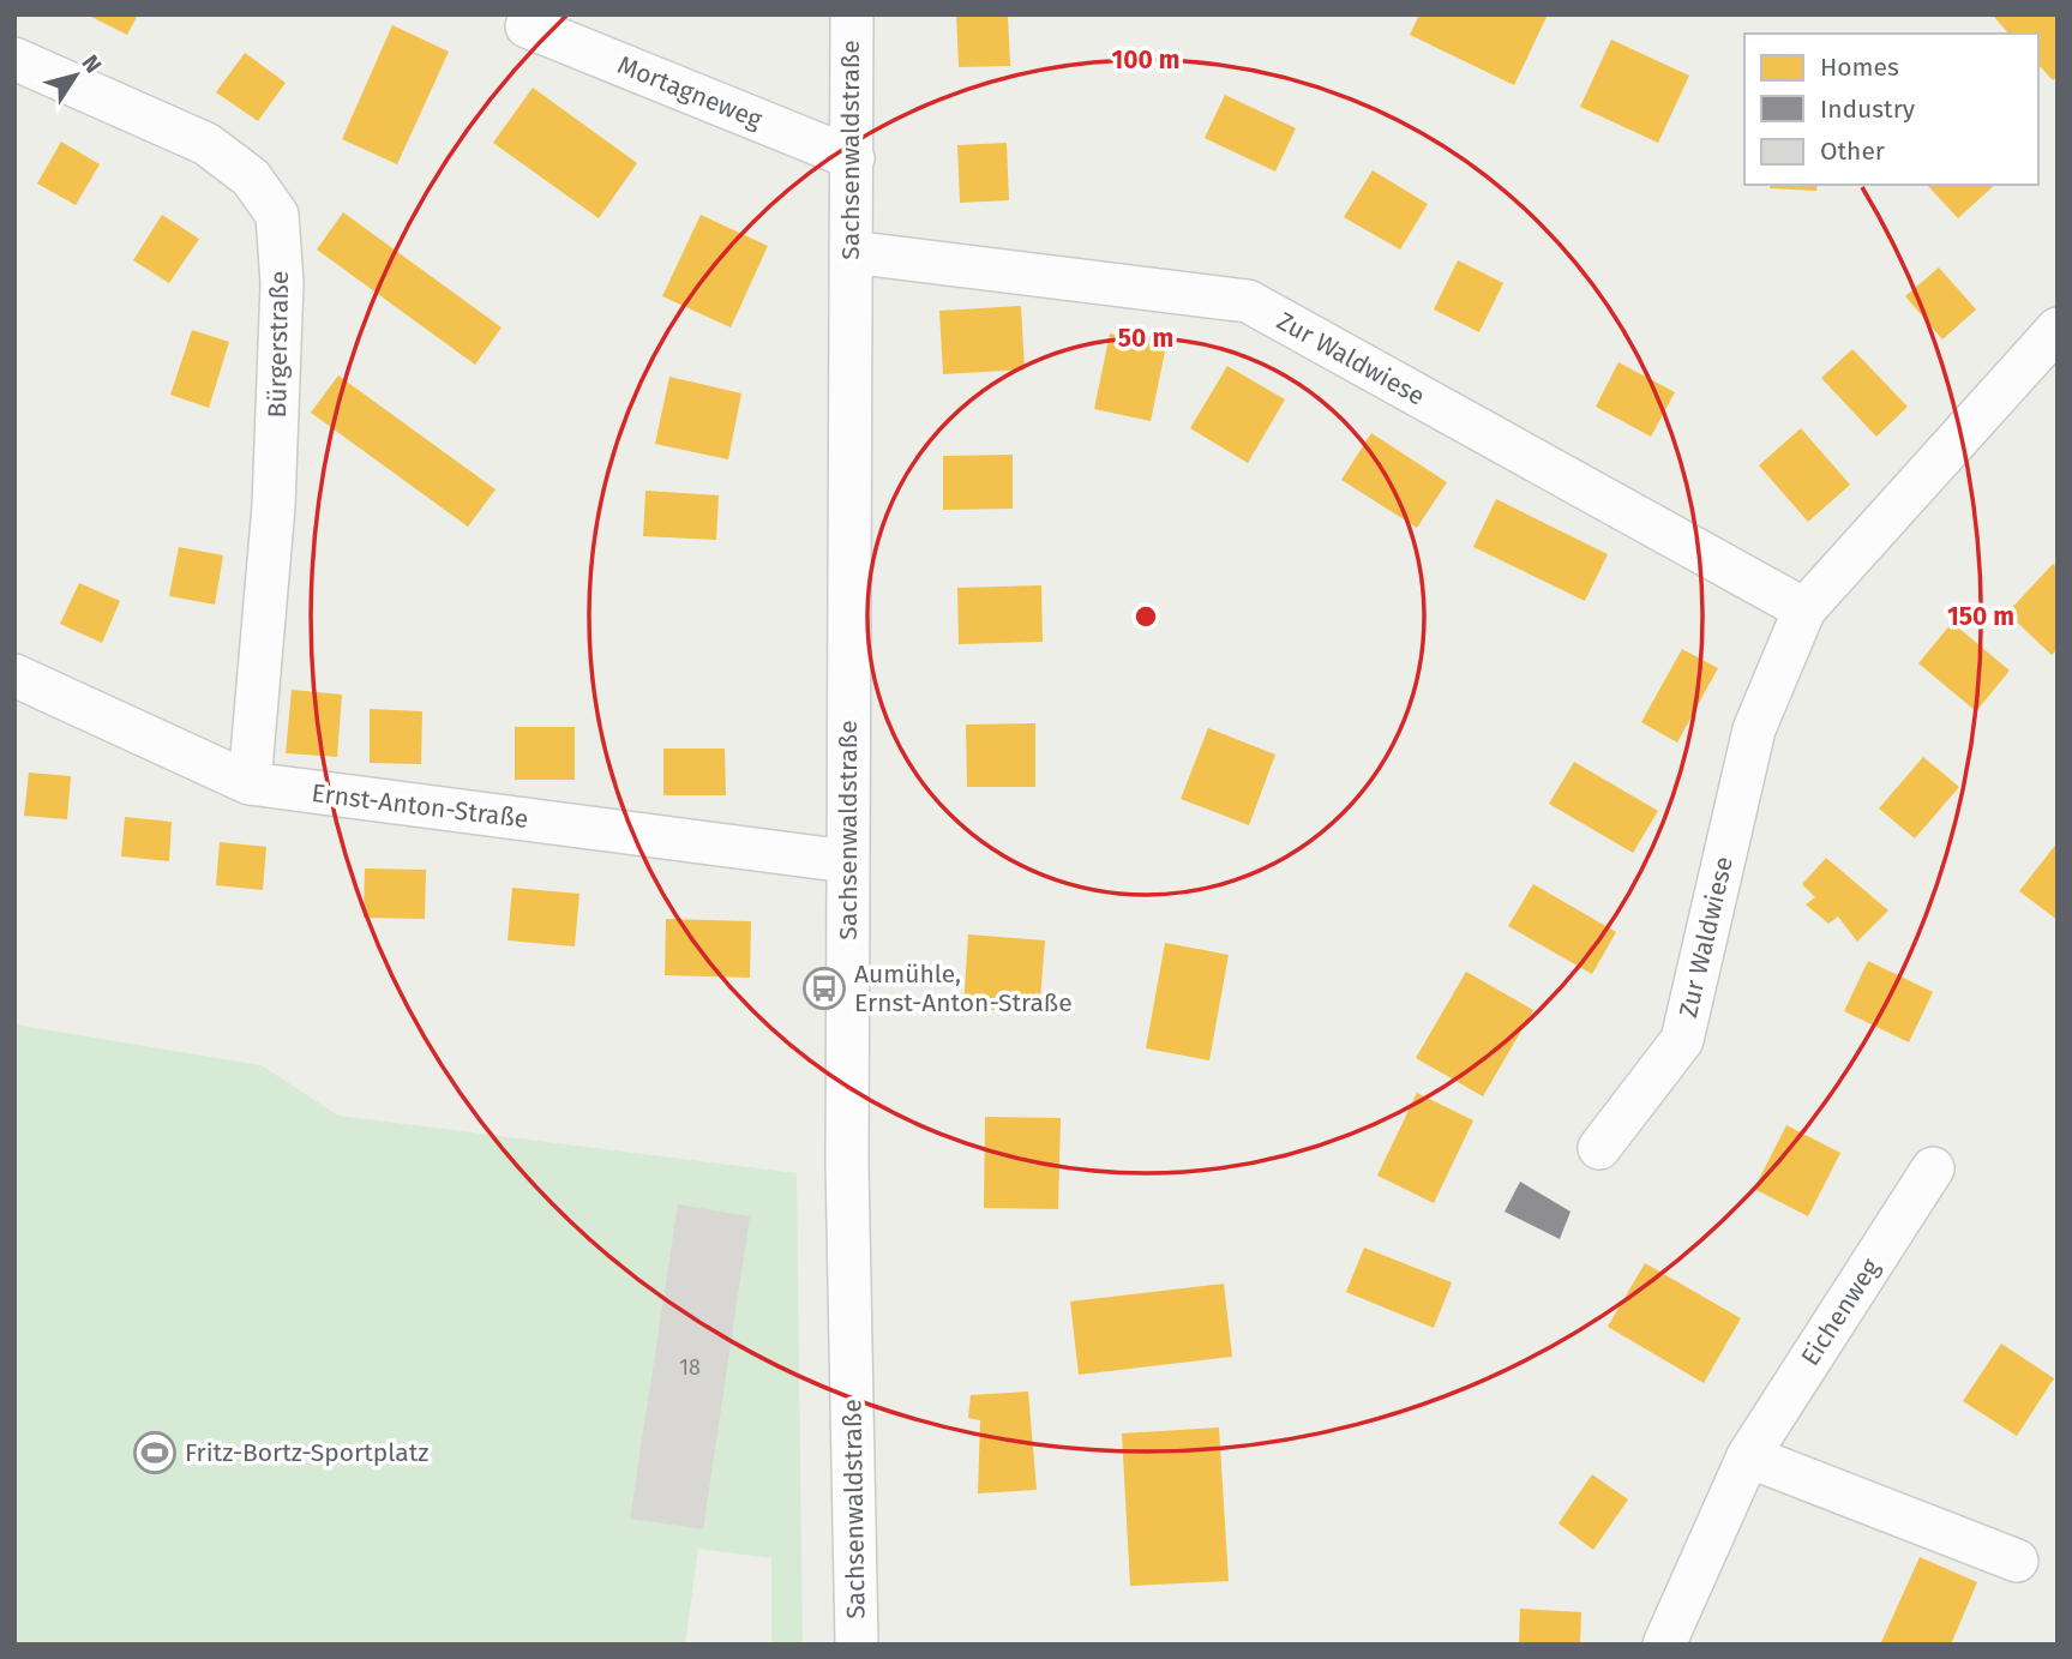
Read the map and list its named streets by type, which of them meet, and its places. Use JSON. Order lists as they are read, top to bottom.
{
  "streets": {
    "street": [
      "Mortagneweg",
      "Sachsenwaldstraße",
      "Bürgerstraße",
      "Zur Waldwiese",
      "Ernst-Anton-Straße",
      "Eichenweg"
    ]
  },
  "crossings": [
    ["Mortagneweg", "Sachsenwaldstraße"],
    ["Sachsenwaldstraße", "Zur Waldwiese"],
    ["Sachsenwaldstraße", "Ernst-Anton-Straße"],
    ["Bürgerstraße", "Ernst-Anton-Straße"]
  ],
  "places": {
    "bus stop": ["Aumühle, Ernst-Anton-Straße"],
    "sports": ["Fritz-Bortz-Sportplatz"]
  },
  "house_numbers": ["18"],
  "legend": ["Homes", "Industry", "Other"],
  "north": "top right",
  "rings": ["100 m", "50 m", "150 m"]
}
